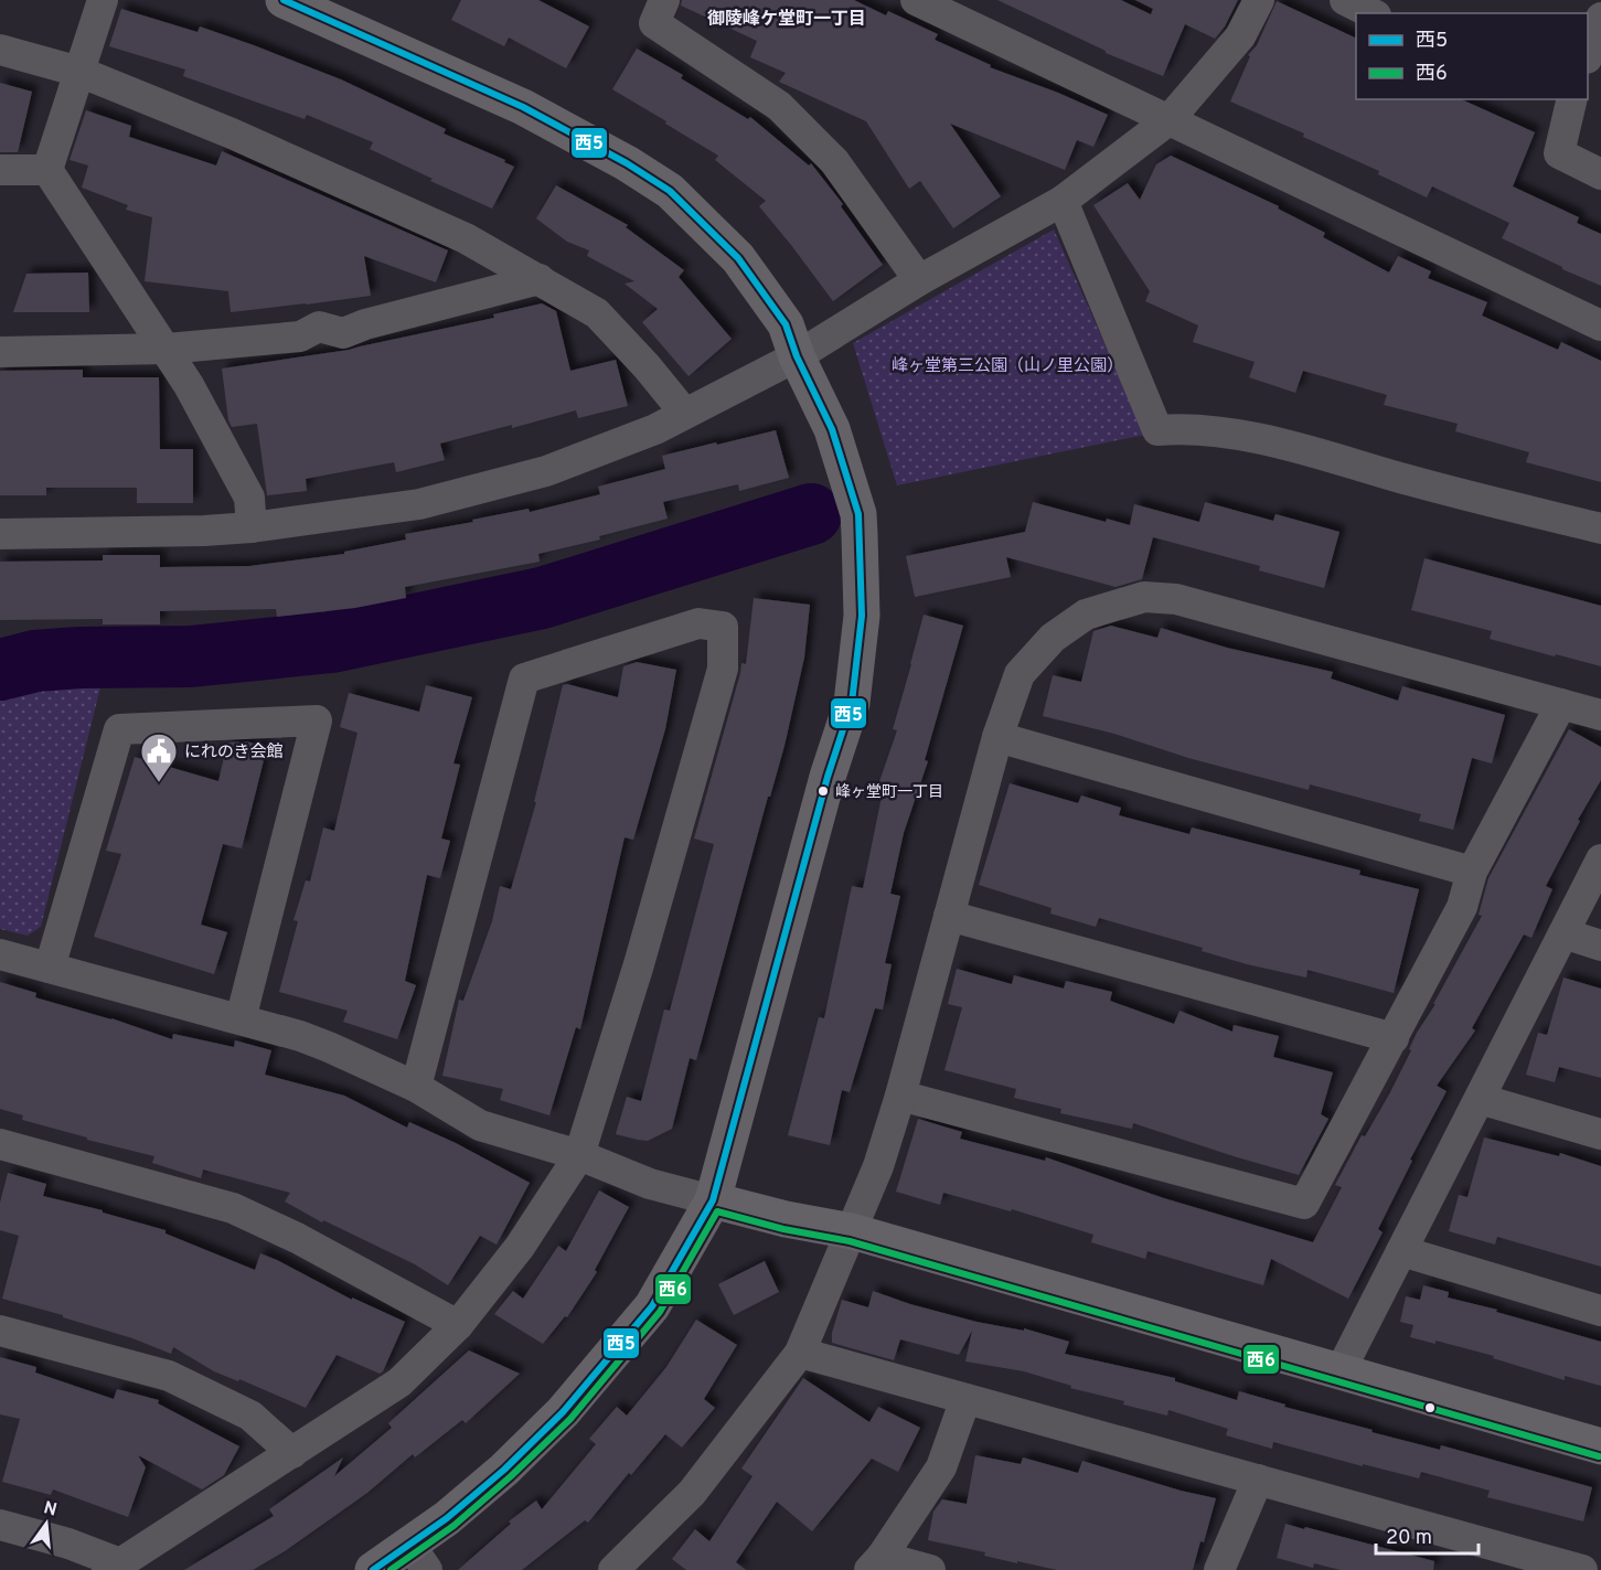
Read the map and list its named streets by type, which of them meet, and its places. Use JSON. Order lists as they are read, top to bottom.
{
  "districts": ["御陵峰ケ堂町一丁目"],
  "parks": ["峰ヶ堂第三公園（山ノ里公園）"],
  "places": {
    "public building": ["にれのき会館"],
    "other": ["峰ヶ堂町一丁目"]
  },
  "lines": ["transit line 西5", "transit line 西6"],
  "legend": ["西5", "西6"],
  "scale_bar": "20 m",
  "north": "top"
}
